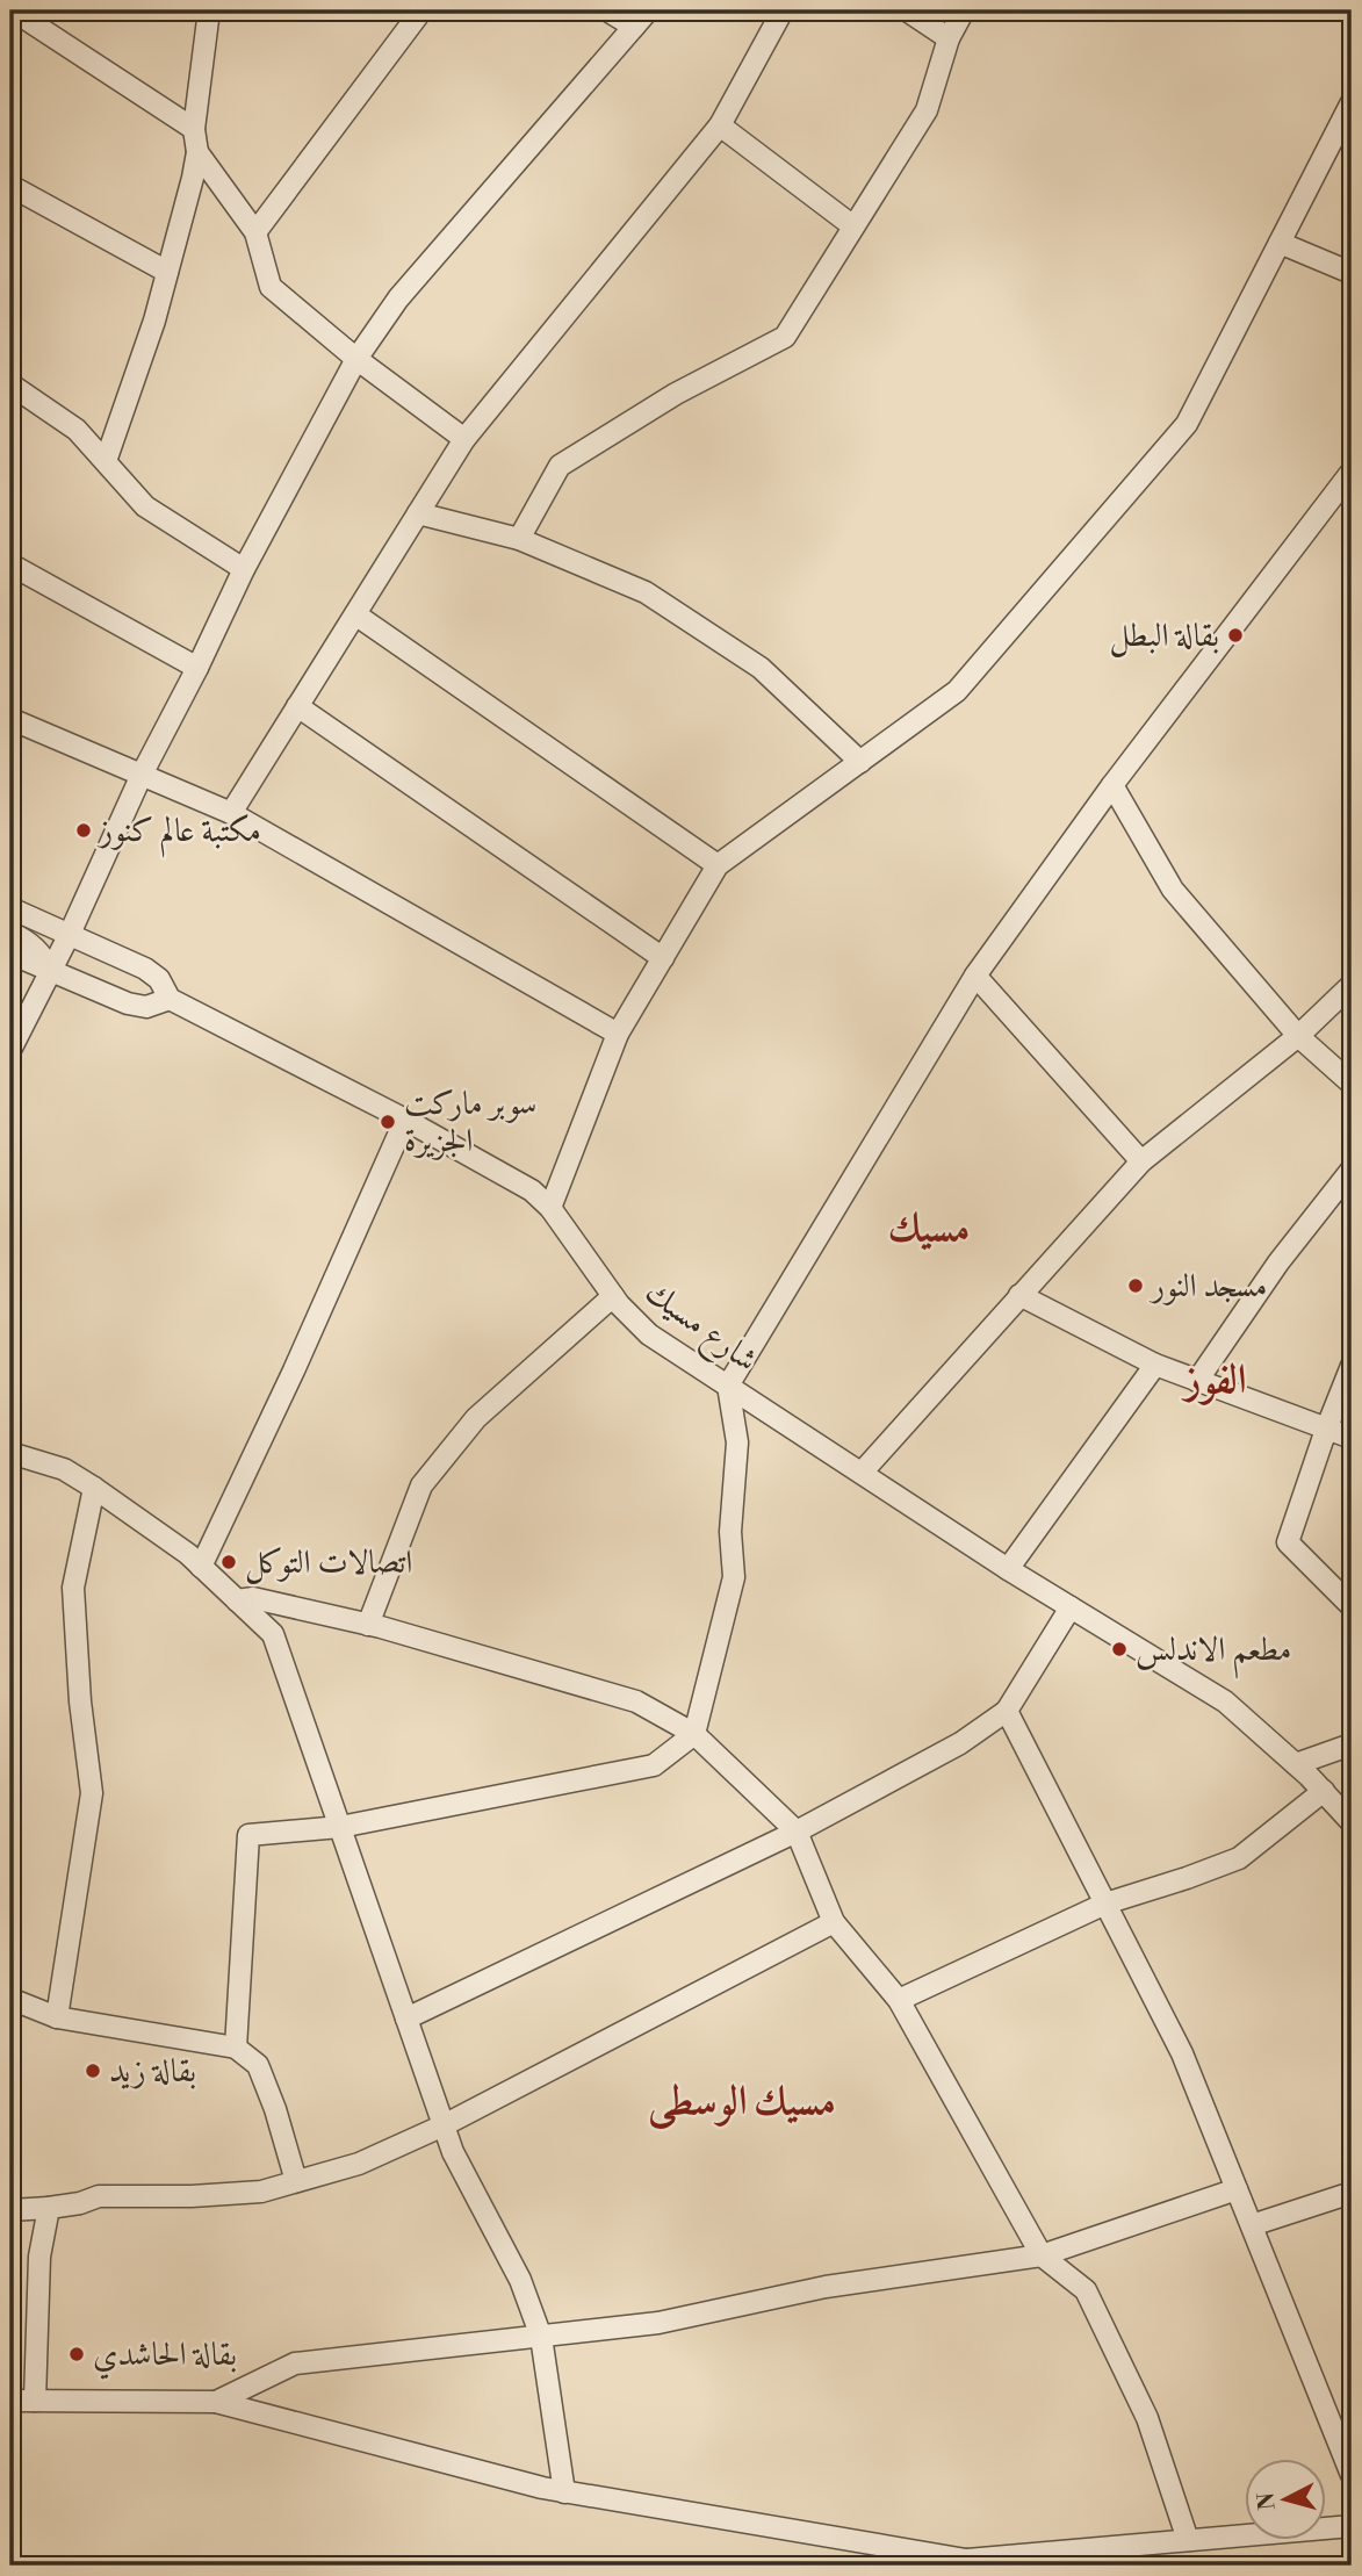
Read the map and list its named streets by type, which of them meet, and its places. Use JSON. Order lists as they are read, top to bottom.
{
  "streets": {
    "street": ["شارع مسيك"]
  },
  "districts": ["مسيك", "الفوز", "مسيك الوسطى"],
  "places": [
    "بقالة البطل",
    "مكتبة عالم كنوز",
    "سوبر ماركت الجزيرة",
    "مسجد النور",
    "اتصالات التوكل",
    "مطعم الاندلس",
    "بقالة زيد",
    "بقالة الحاشدي"
  ],
  "north": "left"
}
